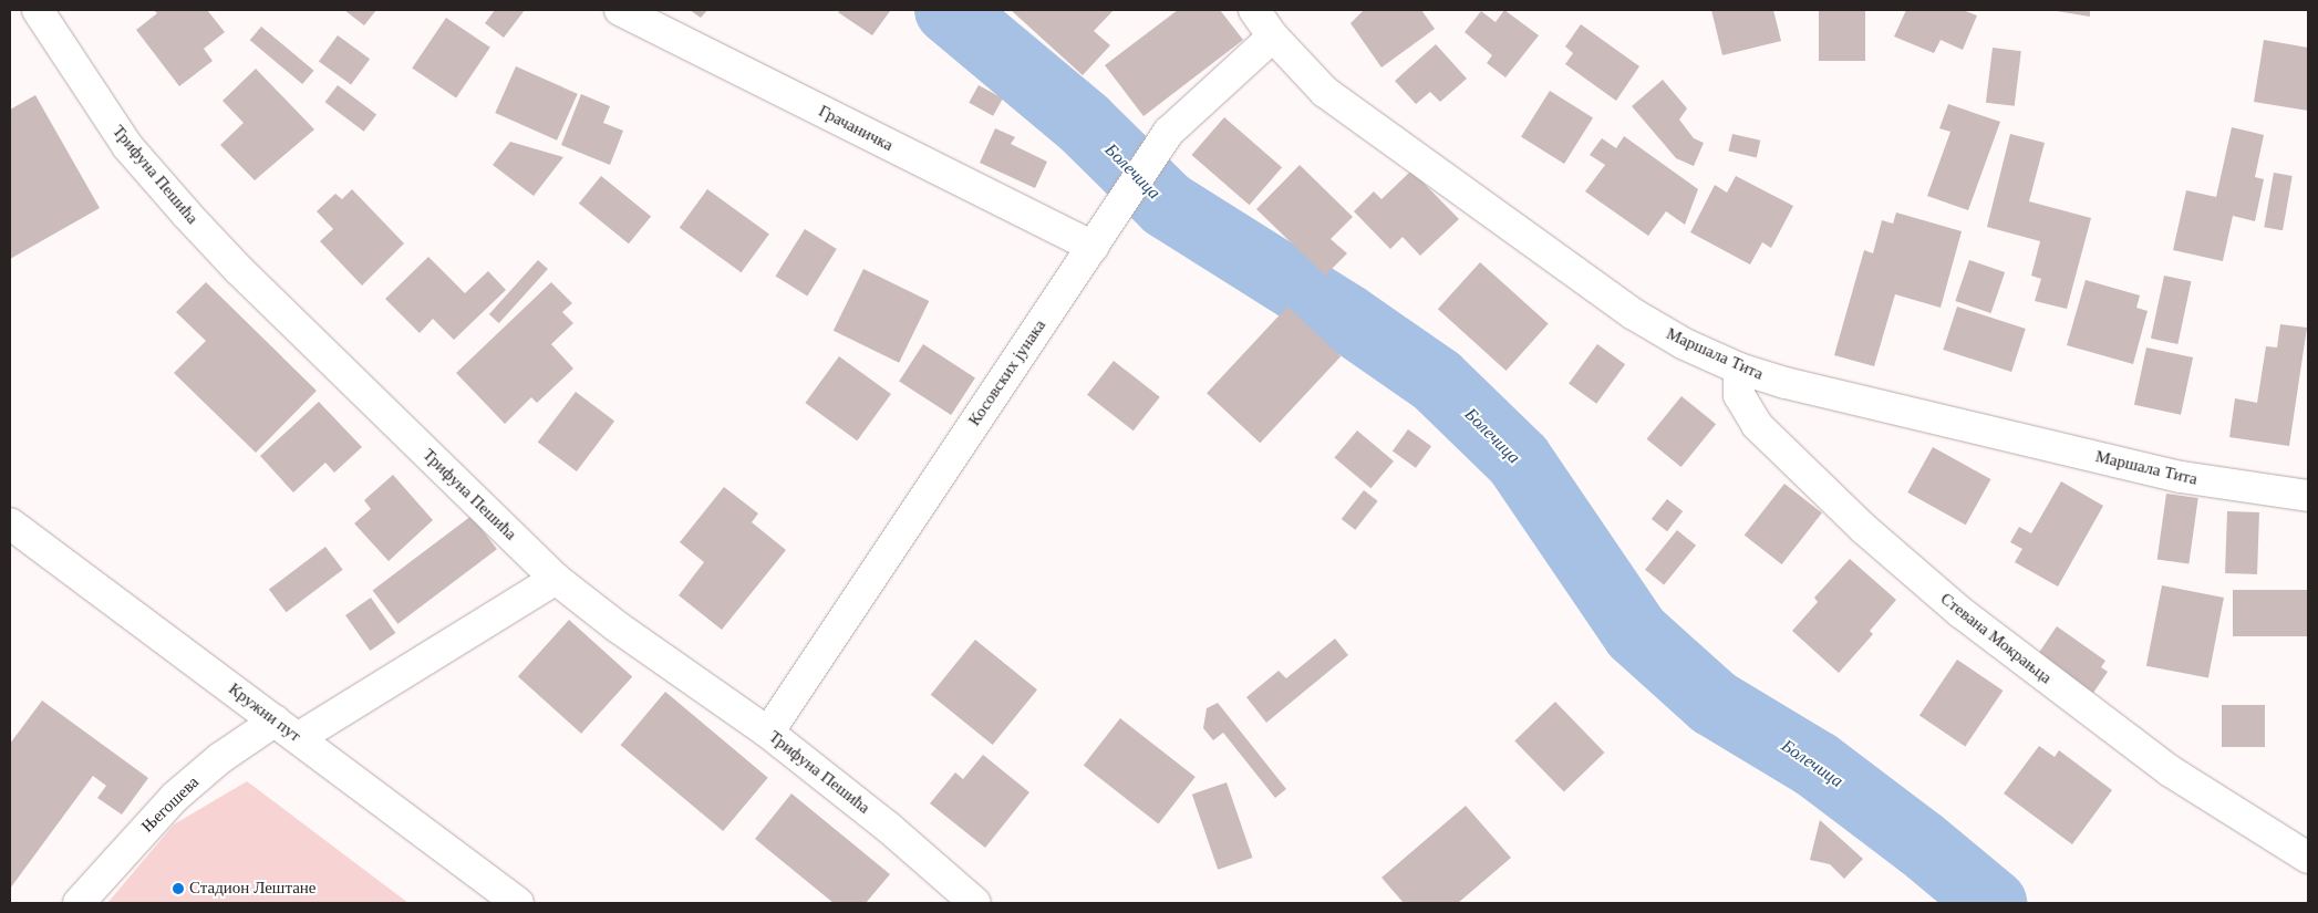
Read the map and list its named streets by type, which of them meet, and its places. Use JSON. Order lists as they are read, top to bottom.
{
  "streets": {
    "street": [
      "Грачаничка",
      "Трифуна Пешића",
      "Маршала Тита",
      "Косовских јунака",
      "Стевана Мокрањца",
      "Кружни пут",
      "Његошева"
    ]
  },
  "crossings": [
    ["Грачаничка", "Косовских јунака"],
    ["Трифуна Пешића", "Косовских јунака"],
    ["Трифуна Пешића", "Његошева"],
    ["Маршала Тита", "Косовских јунака"],
    ["Маршала Тита", "Стевана Мокрањца"],
    ["Кружни пут", "Његошева"]
  ],
  "water": ["Болечица"],
  "places": ["Стадион Лештане"]
}
